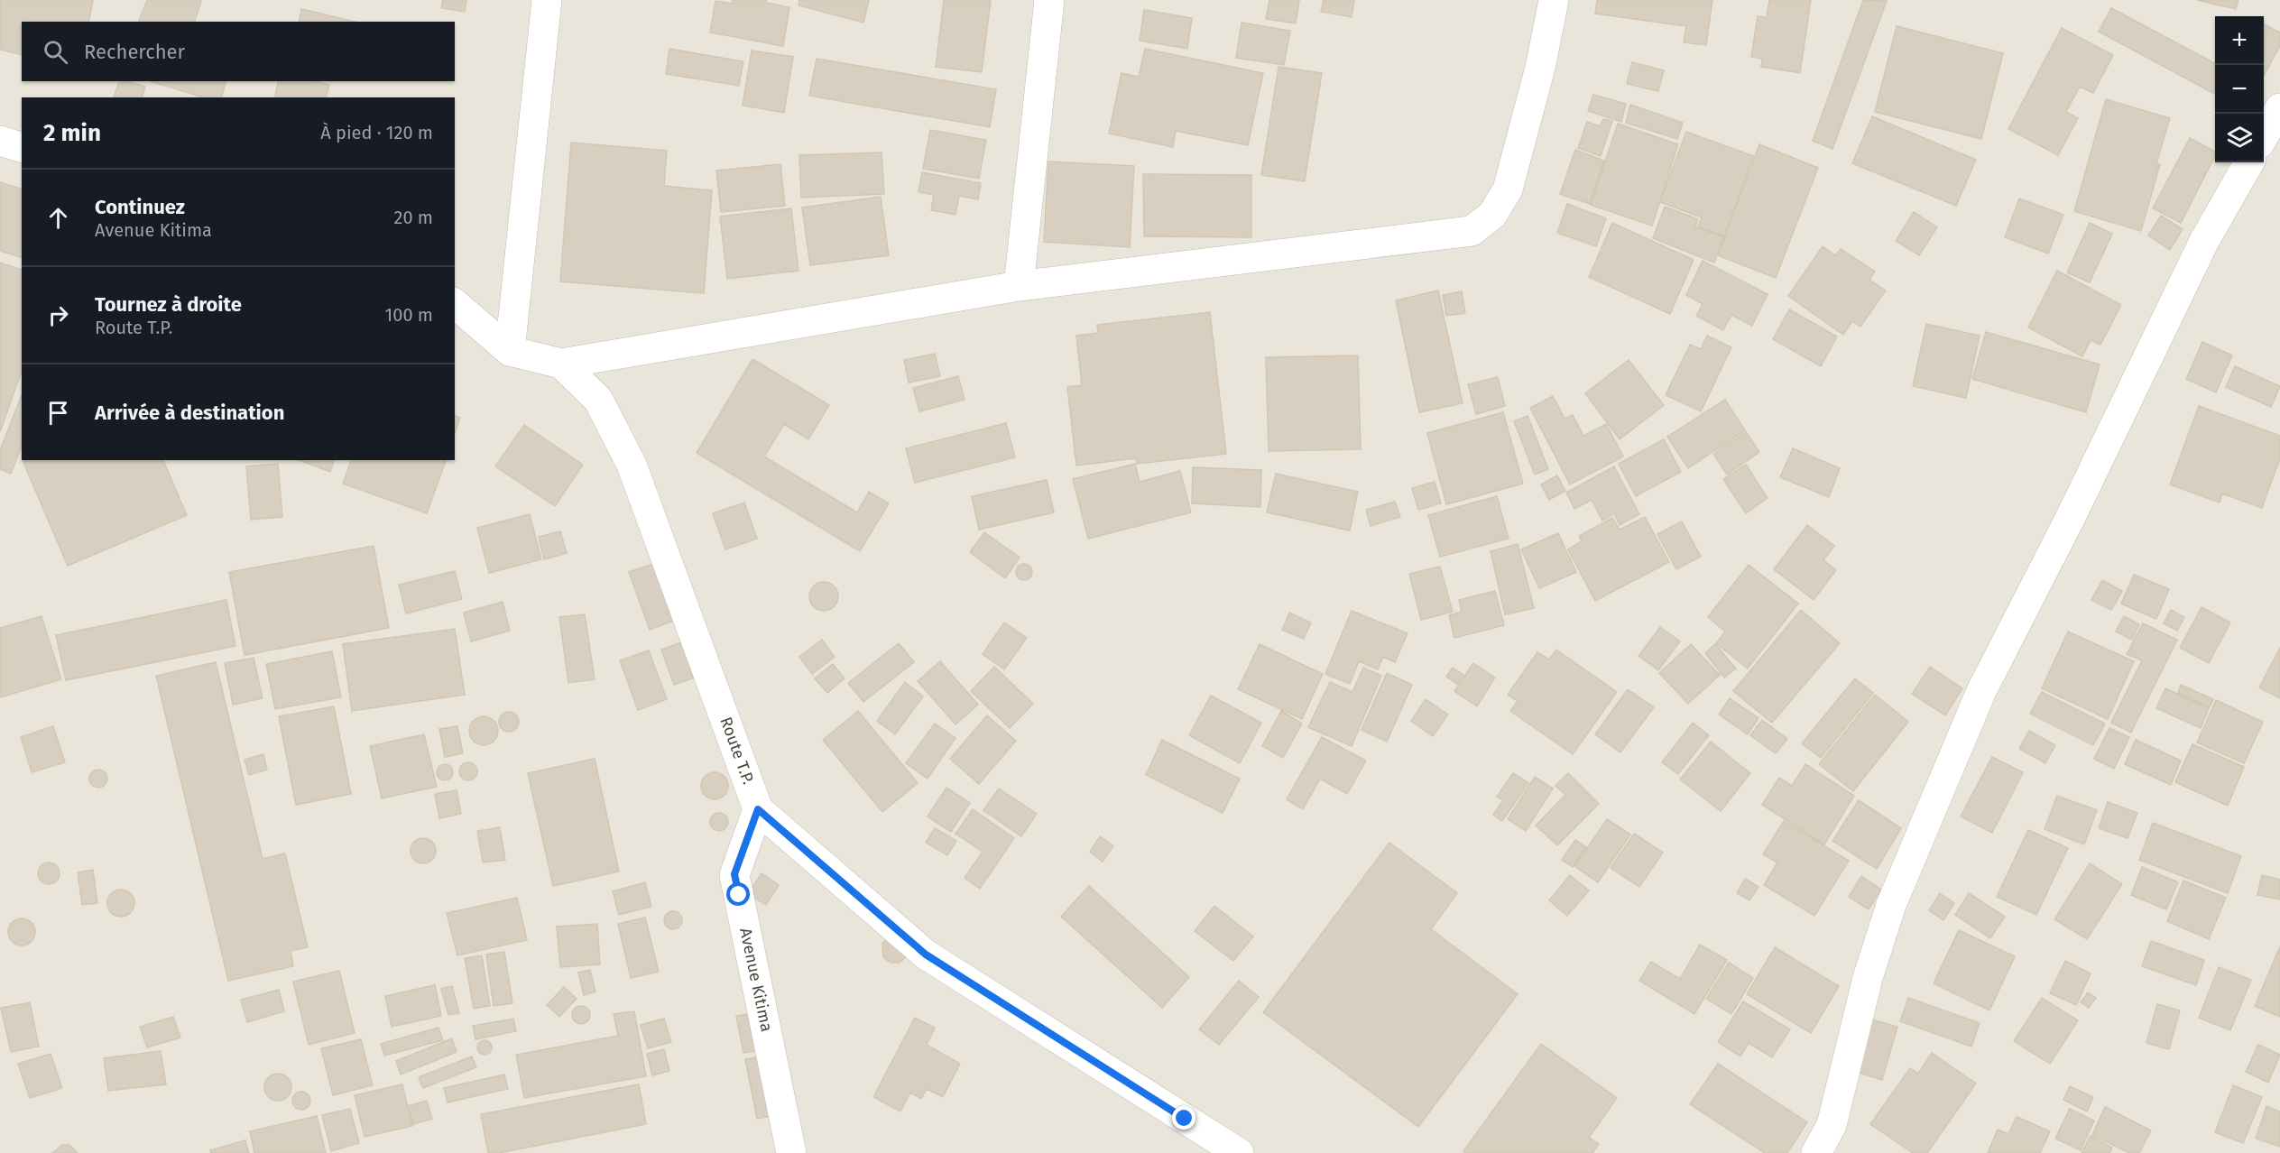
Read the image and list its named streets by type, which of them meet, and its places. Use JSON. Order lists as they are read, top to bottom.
{
  "streets": {
    "street": ["Route T.P.", "Avenue Kitima"]
  },
  "crossings": [
    ["Route T.P.", "Avenue Kitima"]
  ],
  "page": {
    "map_buttons": ["+", "−"],
    "search": "Rechercher",
    "heading": ["2 min", "À pied · 120 m"],
    "list": [
      ["Continuez", "Avenue Kitima", "20 m"],
      ["Tournez à droite", "Route T.P.", "100 m"],
      "Arrivée à destination"
    ]
  }
}
